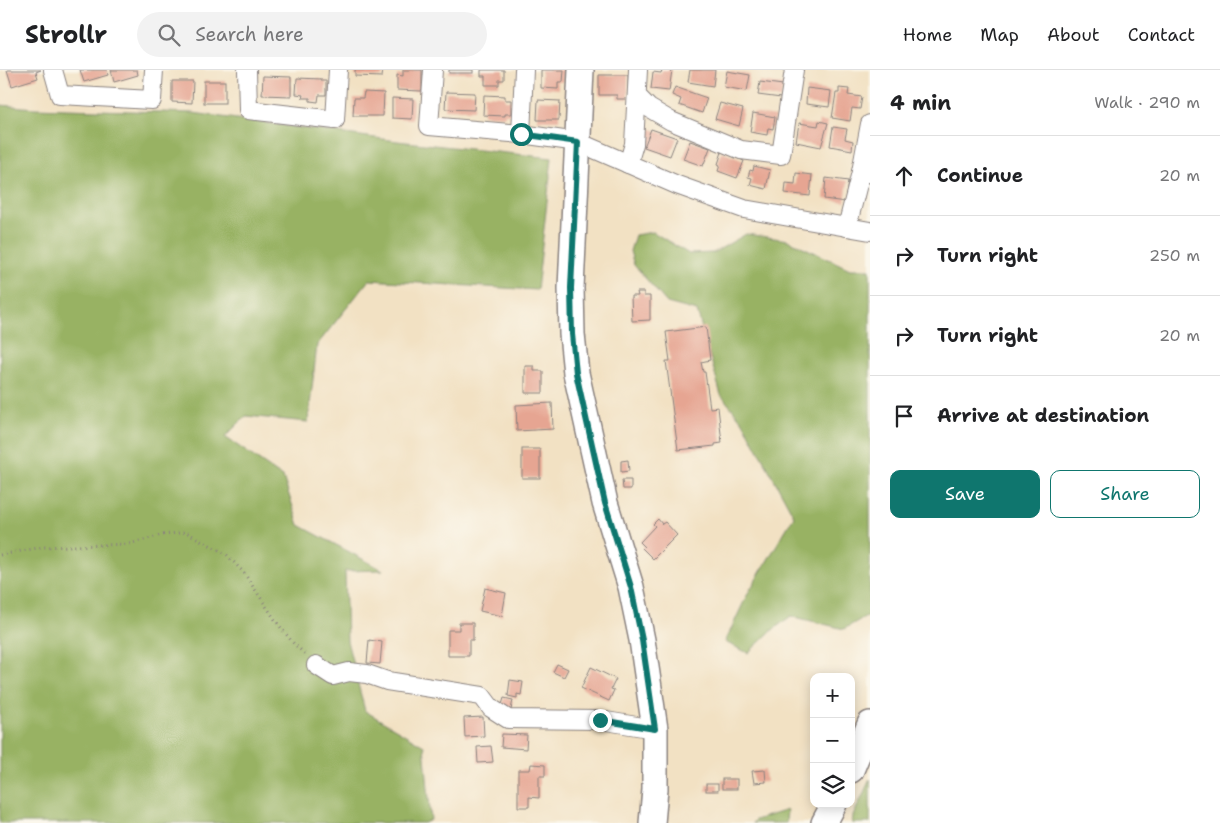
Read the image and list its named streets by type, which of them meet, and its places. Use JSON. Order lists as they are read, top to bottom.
{
  "page": {
    "header": "Strollr",
    "search": "Search here",
    "nav": [
      "Home",
      "Map",
      "About",
      "Contact"
    ],
    "heading": ["4 min", "Walk · 290 m"],
    "list": [
      ["Continue", "20 m"],
      ["Turn right", "250 m"],
      ["Turn right", "20 m"],
      "Arrive at destination"
    ],
    "buttons": ["Save", "Share"],
    "map_buttons": ["+", "−"]
  }
}
